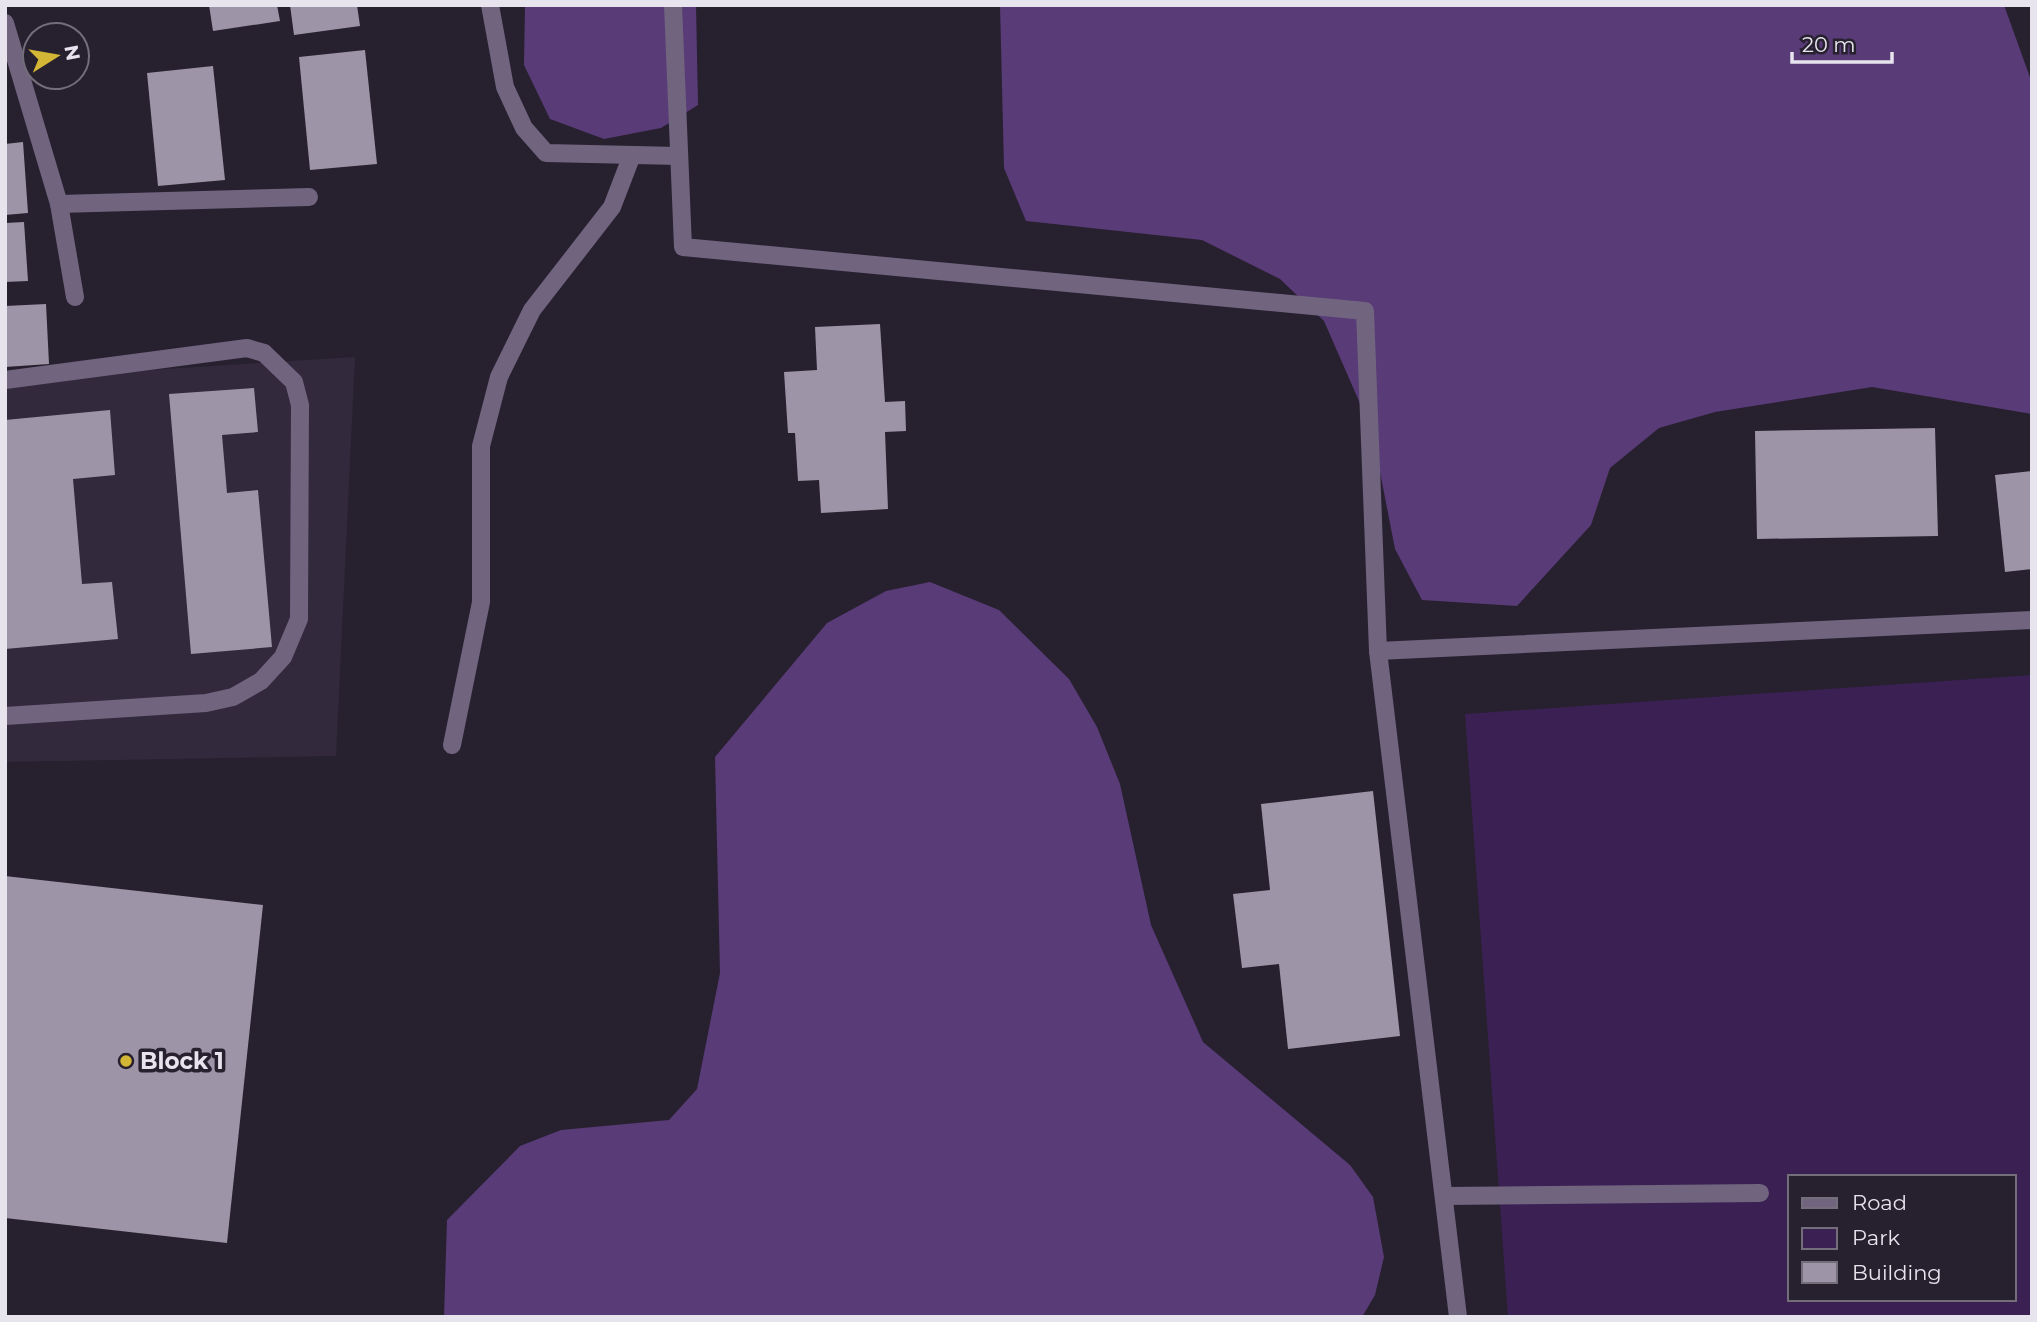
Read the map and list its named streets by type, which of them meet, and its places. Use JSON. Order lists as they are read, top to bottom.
{
  "places": ["Block 1"],
  "legend": ["Road", "Park", "Building"],
  "scale_bar": "20 m",
  "north": "right"
}
